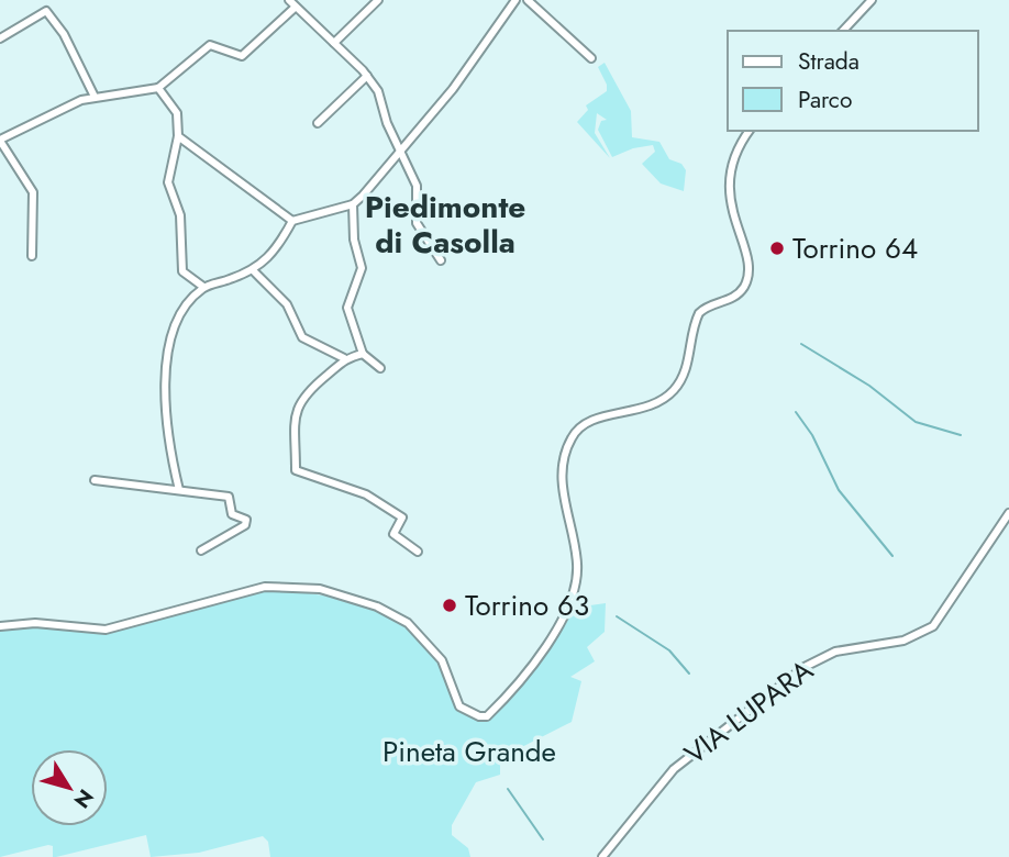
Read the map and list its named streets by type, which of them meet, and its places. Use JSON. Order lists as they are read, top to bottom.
{
  "streets": {
    "street": ["VIA LUPARA"]
  },
  "districts": ["Piedimonte di Casolla"],
  "parks": ["Pineta Grande"],
  "places": ["Torrino 64", "Torrino 63"],
  "legend": ["Strada", "Parco"],
  "north": "bottom right"
}
